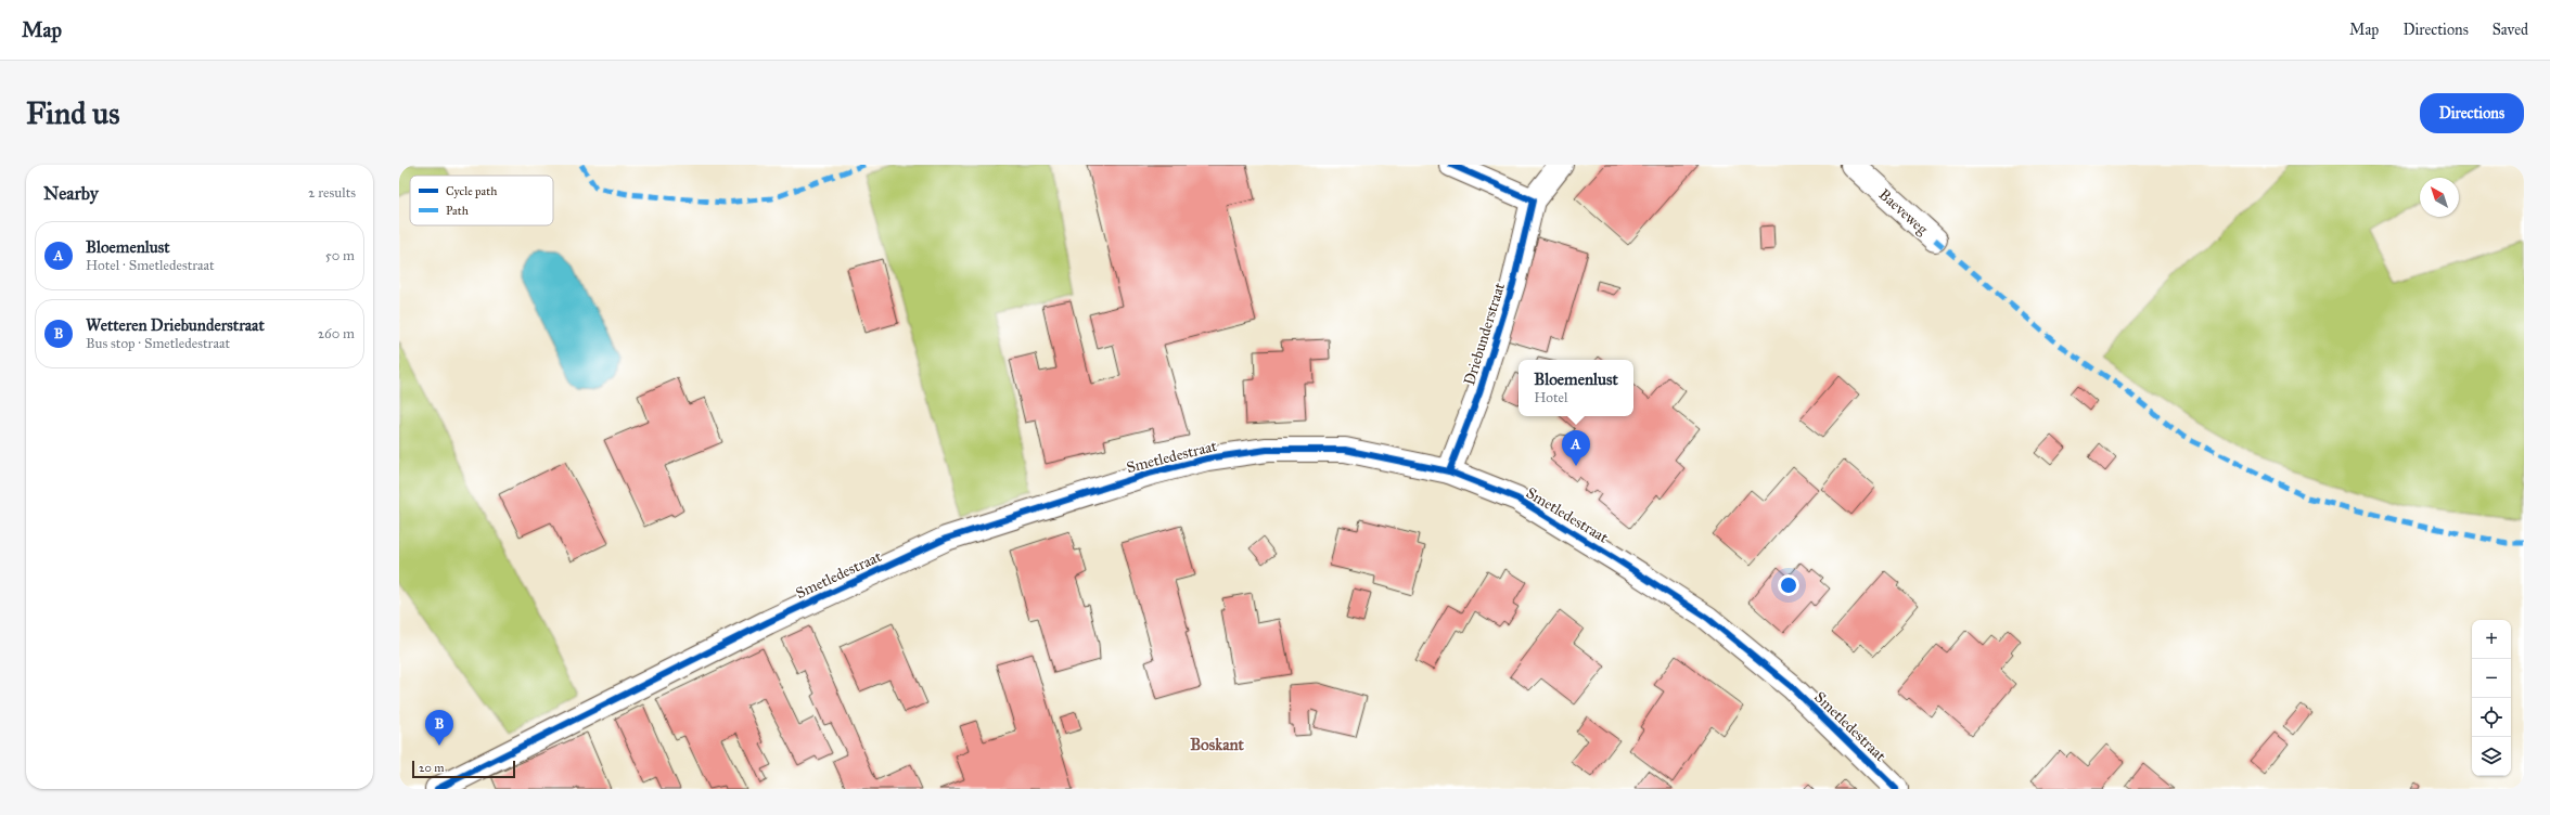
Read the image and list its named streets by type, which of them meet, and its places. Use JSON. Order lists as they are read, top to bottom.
{
  "streets": {
    "street": ["Baeveweg", "Driebunderstraat", "Smetledestraat"]
  },
  "crossings": [
    ["Driebunderstraat", "Smetledestraat"]
  ],
  "districts": ["Boskant"],
  "legend": ["Cycle path", "Path"],
  "scale_bar": "20 m",
  "north": "top left",
  "page": {
    "header": "Map",
    "nav": ["Map", "Directions", "Saved"],
    "buttons": "Directions",
    "title": "Find us",
    "heading": ["Nearby", "2 results"],
    "list": [
      {
        "mark": "A",
        "name": "Bloemenlust",
        "note": "Hotel · Smetledestraat",
        "value": "50 m"
      },
      {
        "mark": "B",
        "name": "Wetteren Driebunderstraat",
        "note": "Bus stop · Smetledestraat",
        "value": "260 m"
      }
    ],
    "popup": ["Bloemenlust", "Hotel"],
    "pins": ["A", "B"],
    "map_buttons": ["+", "−"],
    "scale": "20 m"
  }
}
